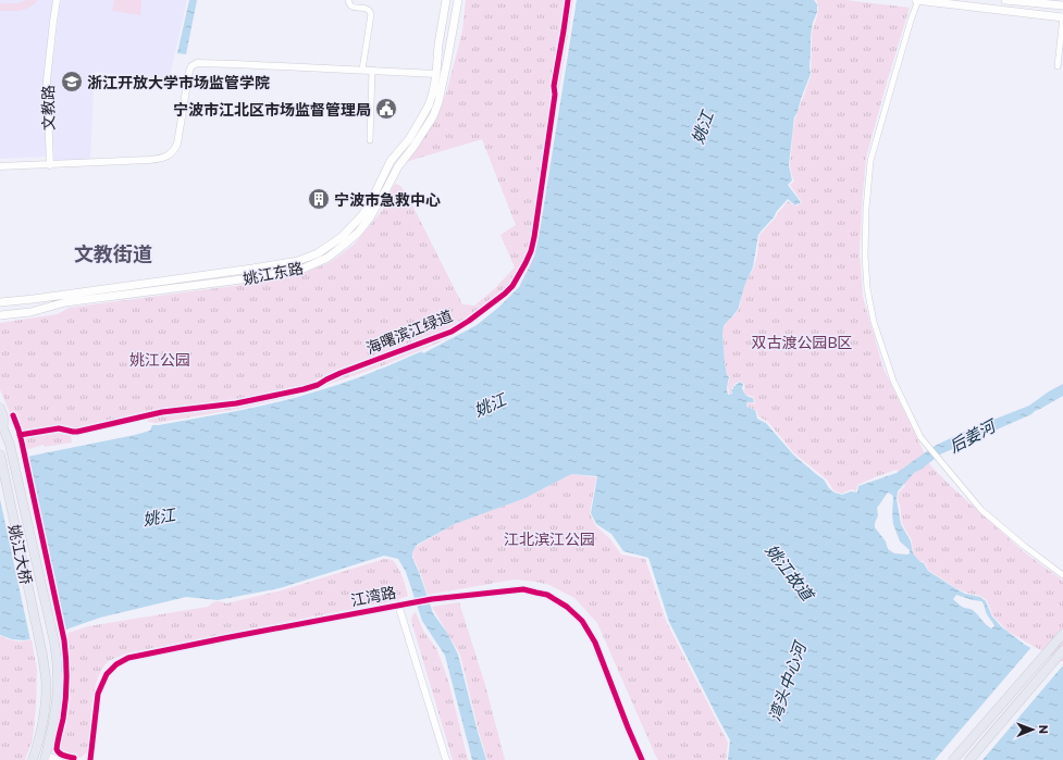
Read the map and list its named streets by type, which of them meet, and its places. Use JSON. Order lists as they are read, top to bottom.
{
  "streets": {
    "main road": ["姚江东路", "姚江大桥"],
    "street": ["文教路", "江湾路"],
    "cycle path": ["海曙滨江绿道"]
  },
  "districts": ["文教街道"],
  "water": [
    "姚江",
    "后姜河",
    "姚江故道",
    "湾头中心河"
  ],
  "parks": ["双古渡公园B区", "姚江公园", "江北滨江公园"],
  "places": {
    "school or university": ["浙江开放大学市场监管学院"],
    "public building": ["宁波市江北区市场监督管理局"],
    "building": ["宁波市急救中心"]
  },
  "north": "right"
}
